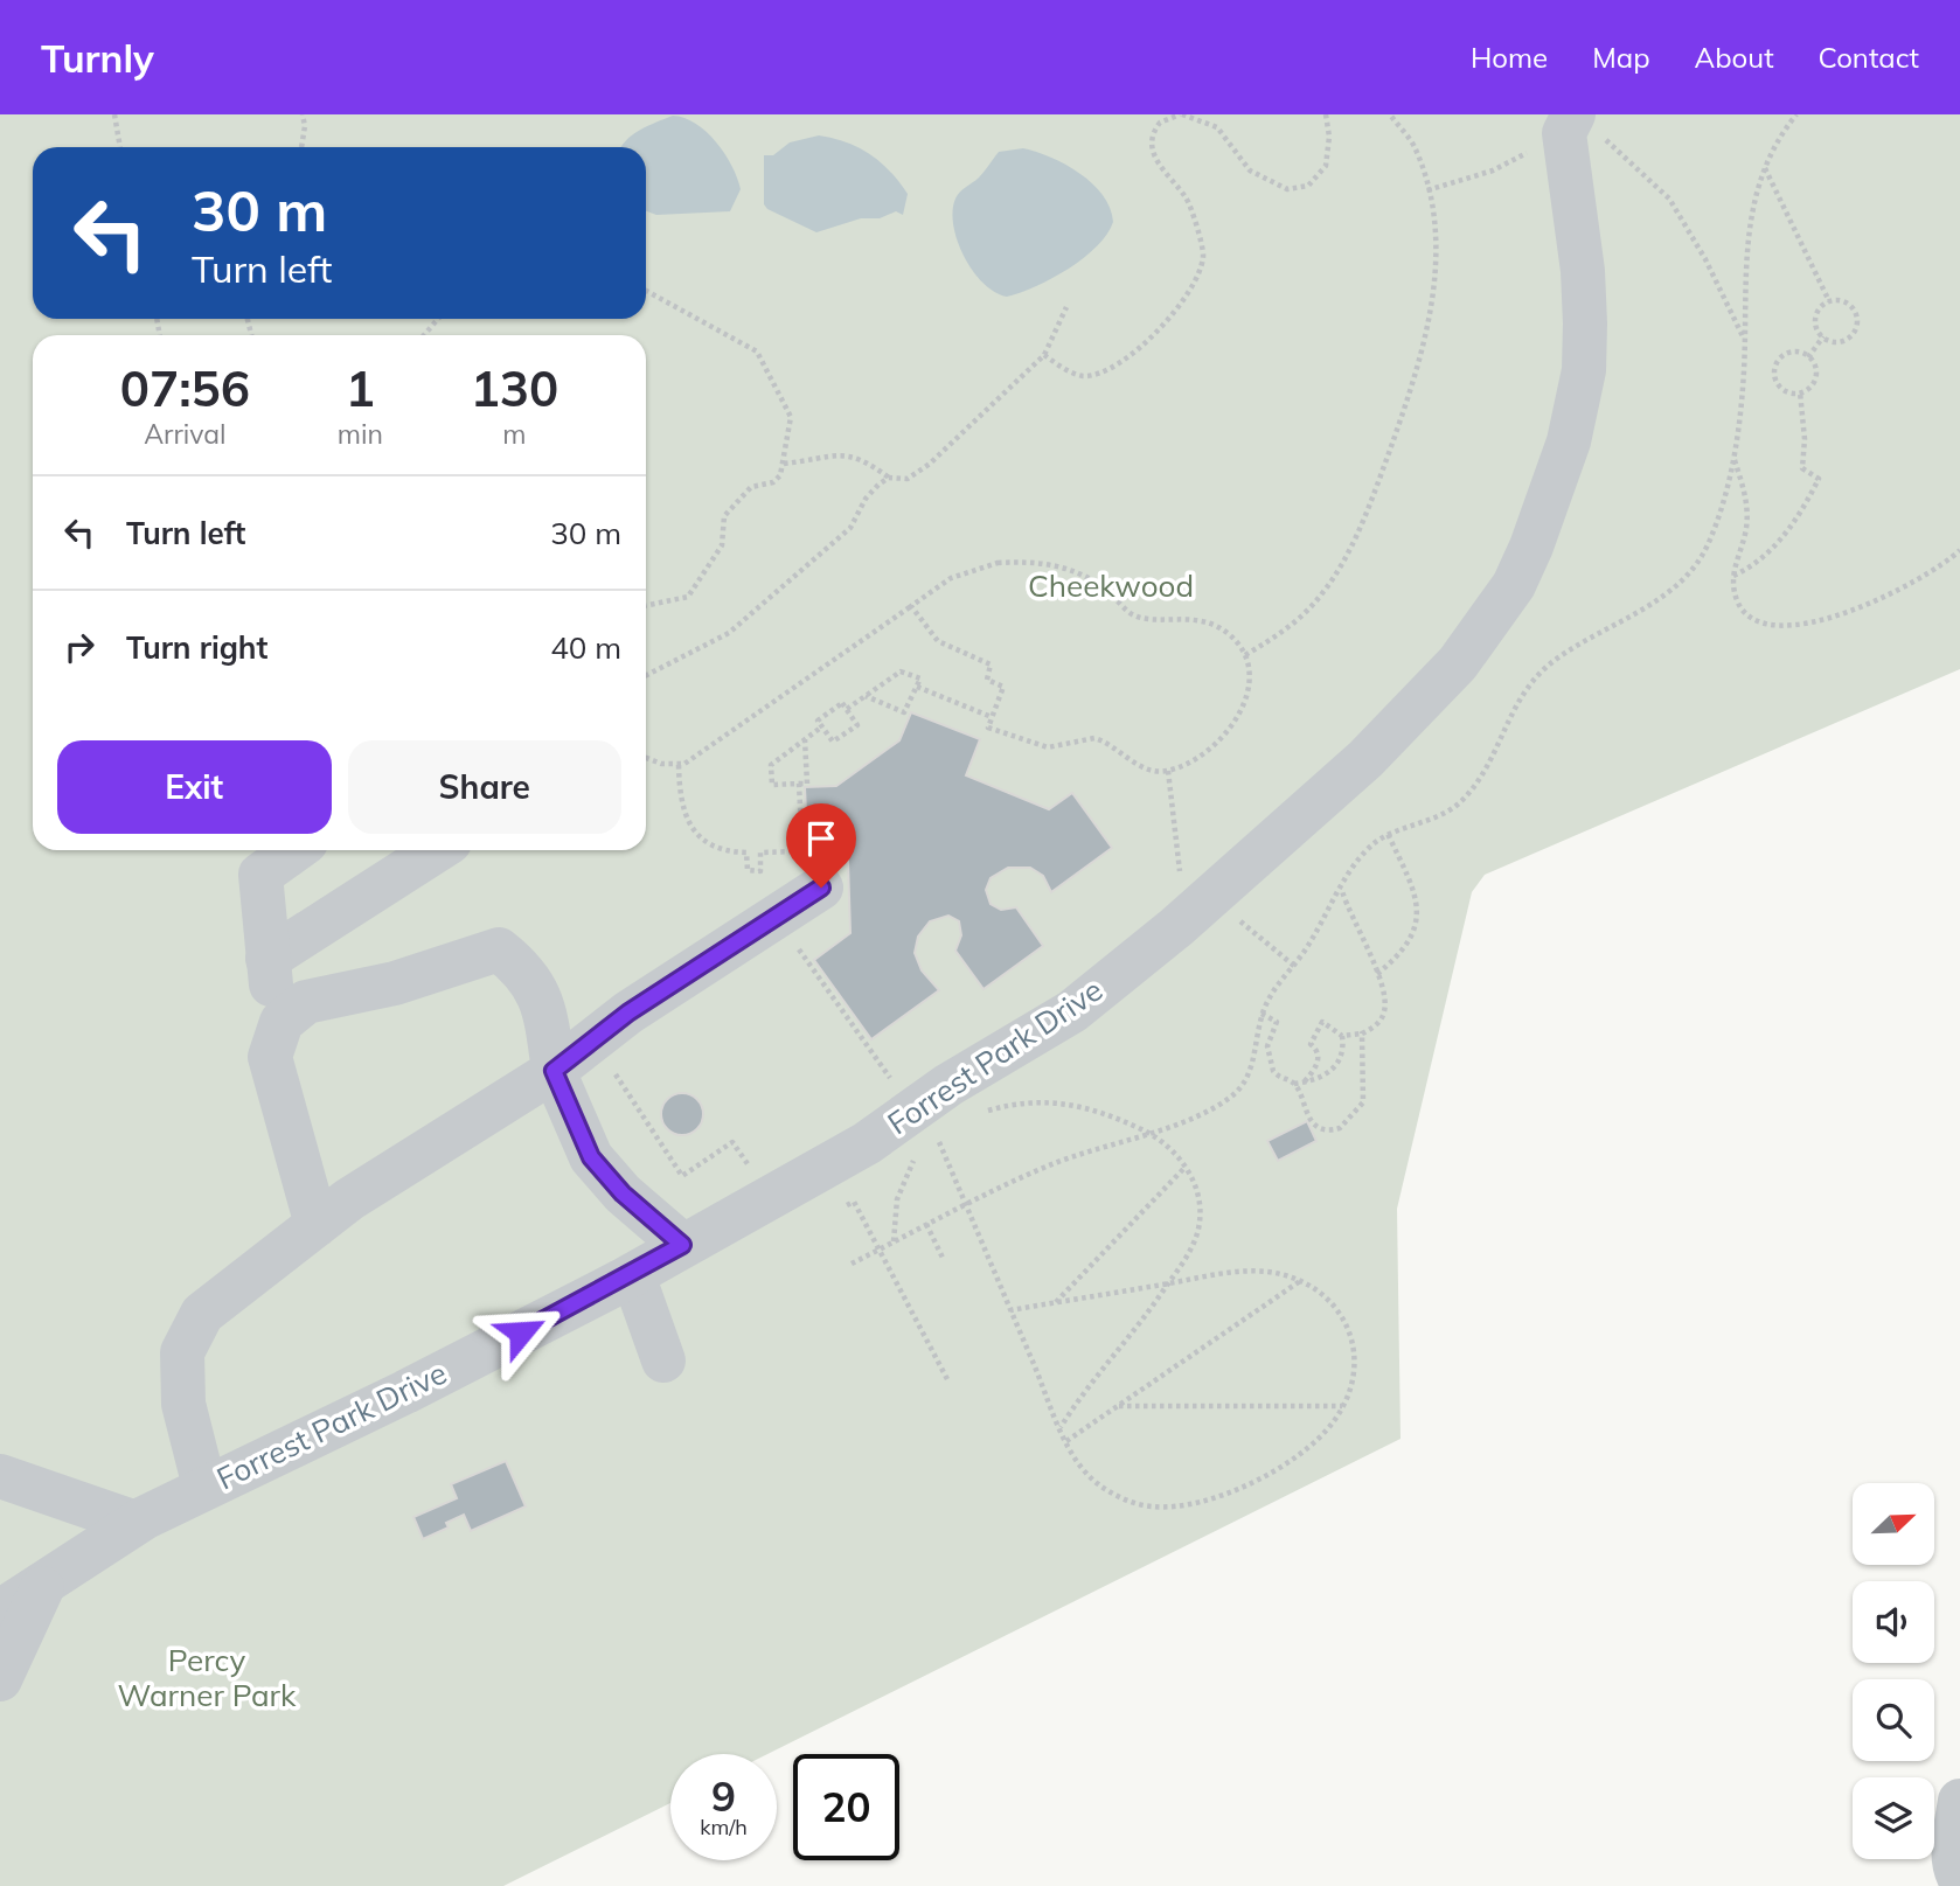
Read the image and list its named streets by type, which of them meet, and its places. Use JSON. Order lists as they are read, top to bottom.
{
  "streets": {
    "lane": ["Forrest Park Drive"]
  },
  "parks": ["Cheekwood", "Percy Warner Park"],
  "north": "top right",
  "page": {
    "header": "Turnly",
    "nav": [
      "Home",
      "Map",
      "About",
      "Contact"
    ],
    "turn": ["30 m", "Turn left"],
    "eta": [
      "07:56",
      "Arrival",
      "1",
      "min",
      "130",
      "m"
    ],
    "list": [
      {
        "name": "Turn left",
        "value": "30 m"
      },
      {
        "name": "Turn right",
        "value": "40 m"
      }
    ],
    "buttons": ["Exit", "Share"],
    "speed": "9 km/h",
    "limit": "20"
  }
}
